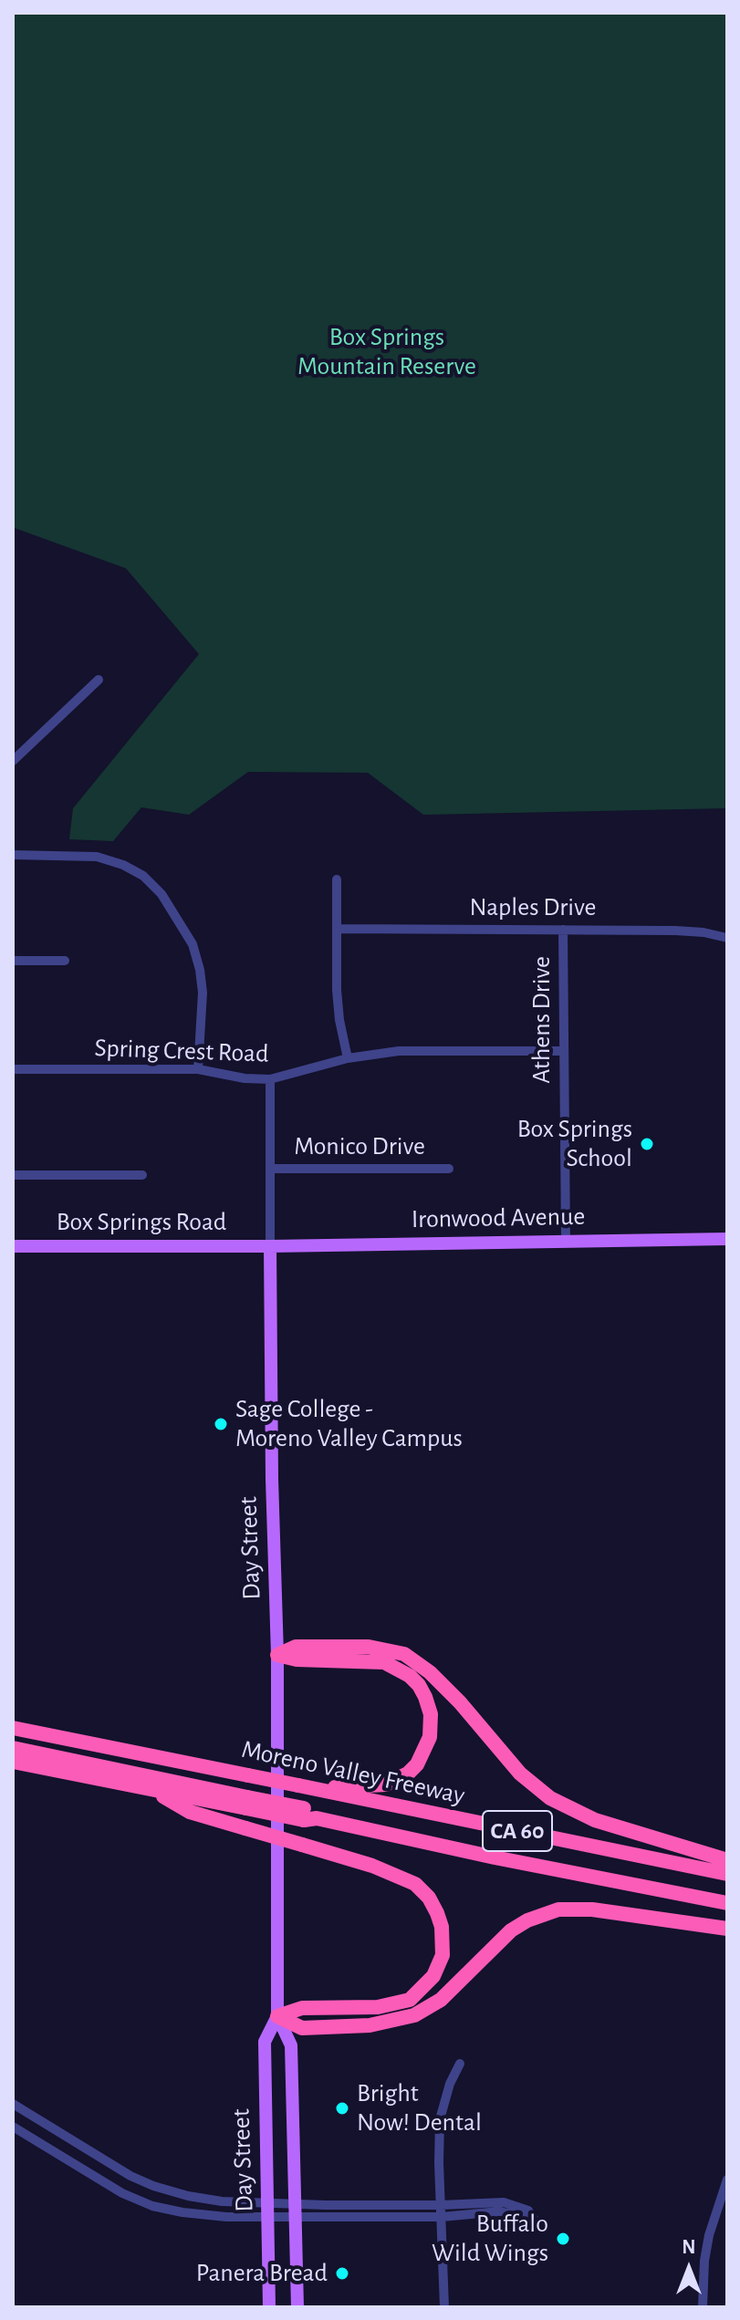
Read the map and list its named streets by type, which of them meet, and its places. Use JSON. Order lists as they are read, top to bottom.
{
  "streets": {
    "highway": ["Moreno Valley Freeway", "CA 60"],
    "main road": ["Ironwood Avenue", "Box Springs Road", "Day Street"],
    "street": [
      "Naples Drive",
      "Athens Drive",
      "Spring Crest Road",
      "Monico Drive"
    ]
  },
  "crossings": [
    ["Naples Drive", "Athens Drive"],
    ["Athens Drive", "Spring Crest Road"],
    ["Athens Drive", "Ironwood Avenue"],
    ["Spring Crest Road", "Day Street"],
    ["Monico Drive", "Day Street"],
    ["Ironwood Avenue", "Box Springs Road"],
    ["Ironwood Avenue", "Day Street"],
    ["Box Springs Road", "Day Street"]
  ],
  "parks": ["Box Springs Mountain Reserve"],
  "places": [
    "Box Springs School",
    "Sage College - Moreno Valley Campus",
    "Bright Now! Dental",
    "Buffalo Wild Wings",
    "Panera Bread"
  ],
  "north": "top"
}
